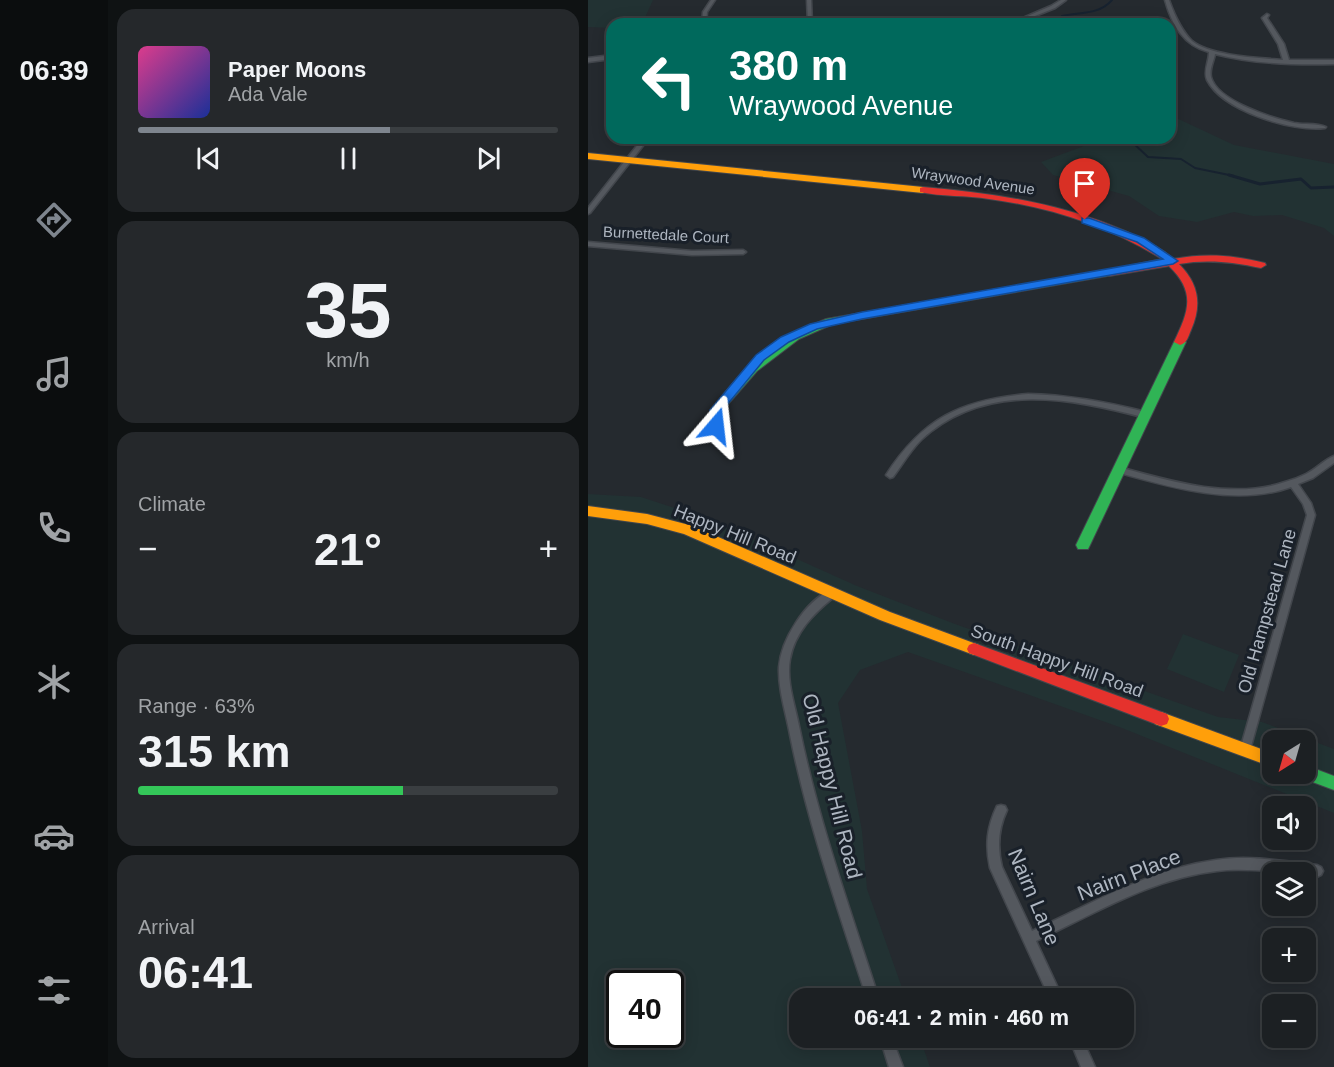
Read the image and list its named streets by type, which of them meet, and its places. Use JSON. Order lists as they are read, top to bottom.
{
  "streets": {
    "street": [
      "Wraywood Avenue",
      "Burnettedale Court",
      "Happy Hill Road",
      "Old Hampstead Lane",
      "South Happy Hill Road",
      "Old Happy Hill Road",
      "Nairn Place",
      "Nairn Lane"
    ]
  },
  "crossings": [
    ["Happy Hill Road", "South Happy Hill Road"],
    ["Happy Hill Road", "Old Happy Hill Road"],
    ["Old Hampstead Lane", "South Happy Hill Road"],
    ["South Happy Hill Road", "Old Happy Hill Road"],
    ["Nairn Place", "Nairn Lane"]
  ],
  "north": "bottom left",
  "page": {
    "tabs": "06:39",
    "turn": ["380 m", "Wraywood Avenue"],
    "song": ["Paper Moons", "Ada Vale"],
    "tile": [
      ["35", "km/h"],
      "Climate",
      ["Range · 63%", "315 km"],
      ["Arrival", "06:41"]
    ],
    "heat": ["−", "21°", "+"],
    "map_buttons": ["+", "−"],
    "limit": "40",
    "trip": "06:41 · 2 min · 460 m"
  }
}
